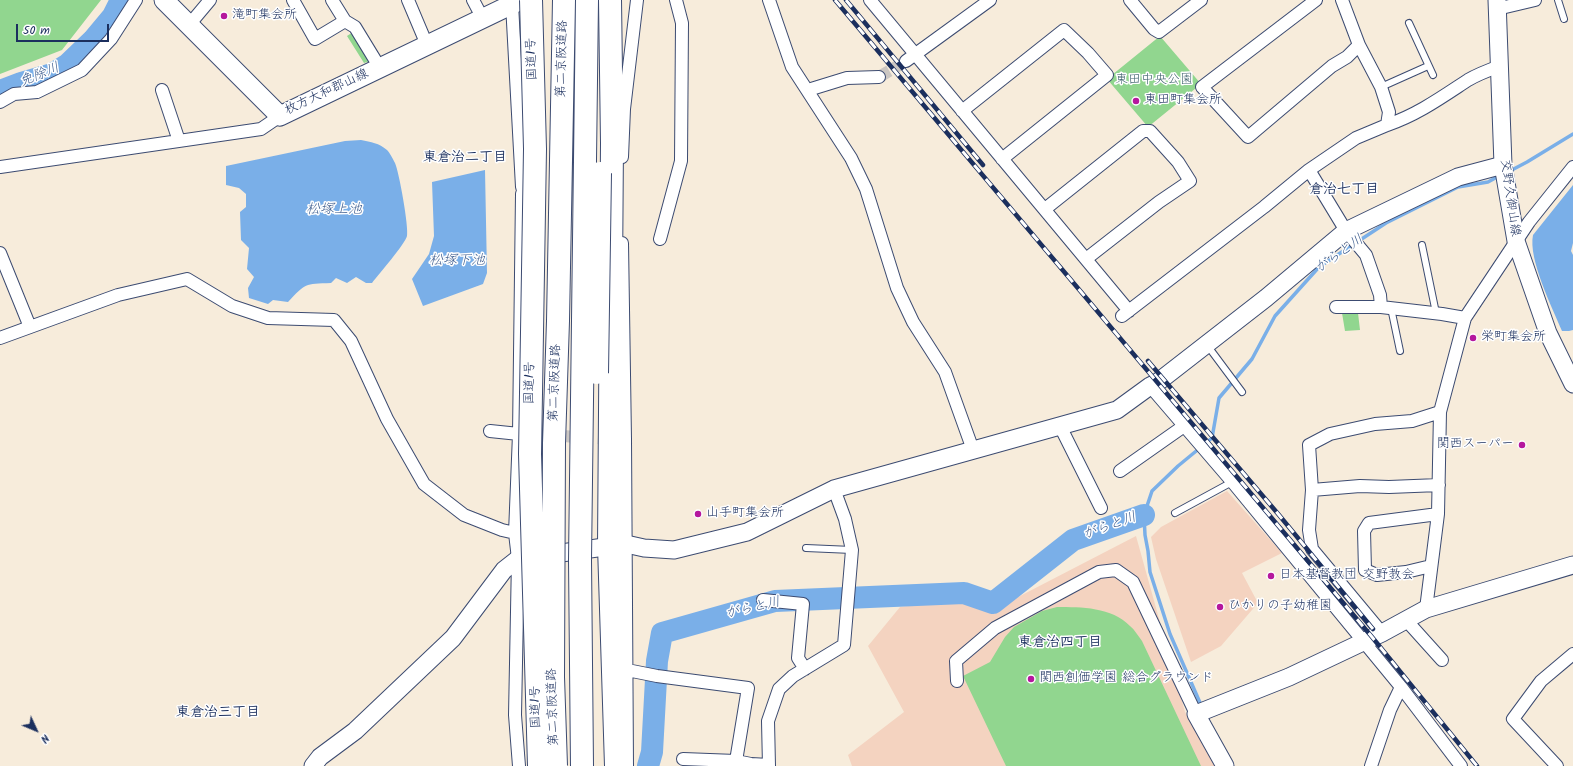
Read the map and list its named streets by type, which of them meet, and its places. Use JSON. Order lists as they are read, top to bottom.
{
  "streets": {
    "highway": ["国道1号", "第二京阪道路"],
    "main road": ["枚方大和郡山線"],
    "street": ["交野久御山線"]
  },
  "crossings": [
    ["国道1号", "枚方大和郡山線"]
  ],
  "districts": [
    "東倉治二丁目",
    "倉治七丁目",
    "東倉治四丁目",
    "東倉治三丁目"
  ],
  "water": [
    "免除川",
    "松塚上池",
    "がらと川",
    "松塚下池"
  ],
  "parks": ["東田中央公園"],
  "places": [
    "滝町集会所",
    "東田町集会所",
    "栄町集会所",
    "関西スーパー",
    "山手町集会所",
    "日本基督教団 交野教会",
    "ひかりの子幼稚園",
    "関西創価学園 総合グラウンド"
  ],
  "scale_bar": "50 m",
  "north": "bottom right"
}
